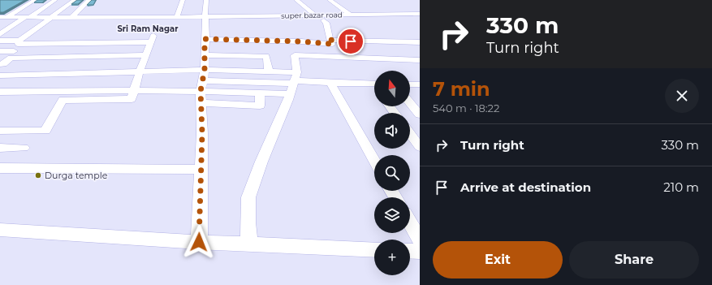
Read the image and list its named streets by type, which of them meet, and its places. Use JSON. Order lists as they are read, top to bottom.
{
  "streets": {
    "street": ["super bazar road"]
  },
  "districts": ["Sri Ram Nagar"],
  "places": ["Durga temple"],
  "north": "top",
  "page": {
    "turn": ["330 m", "Turn right"],
    "heading": ["7 min", "540 m · 18:22"],
    "map_buttons": "+",
    "list": [
      {
        "name": "Turn right",
        "value": "330 m"
      },
      {
        "name": "Arrive at destination",
        "value": "210 m"
      }
    ],
    "buttons": ["Exit", "Share"]
  }
}
